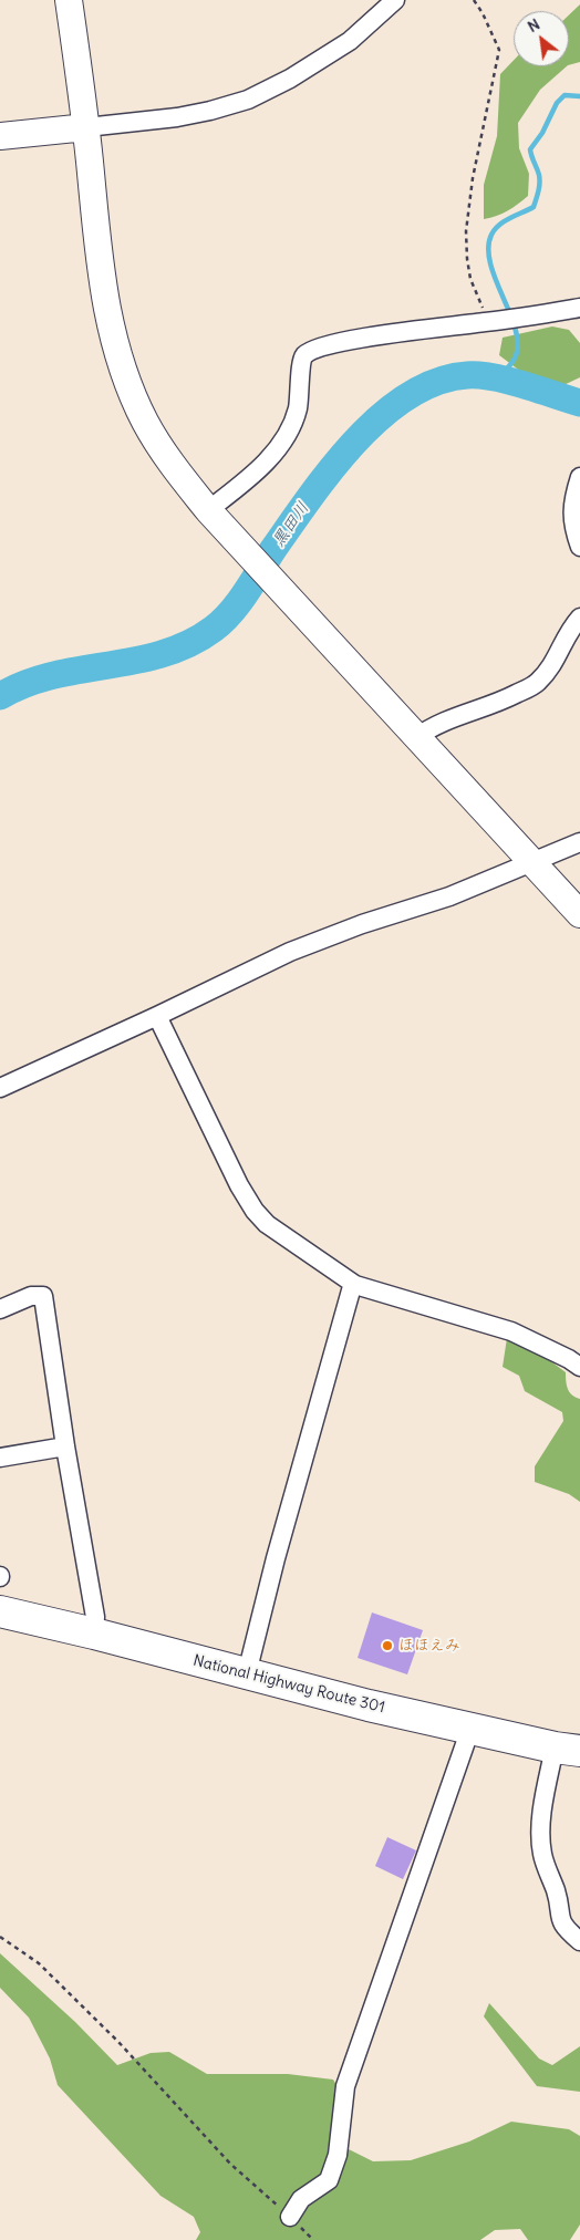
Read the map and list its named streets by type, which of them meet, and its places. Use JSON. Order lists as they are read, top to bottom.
{
  "streets": {
    "highway": ["National Highway Route 301"]
  },
  "water": ["黒田川"],
  "places": ["ほほえみ"],
  "north": "top left"
}
